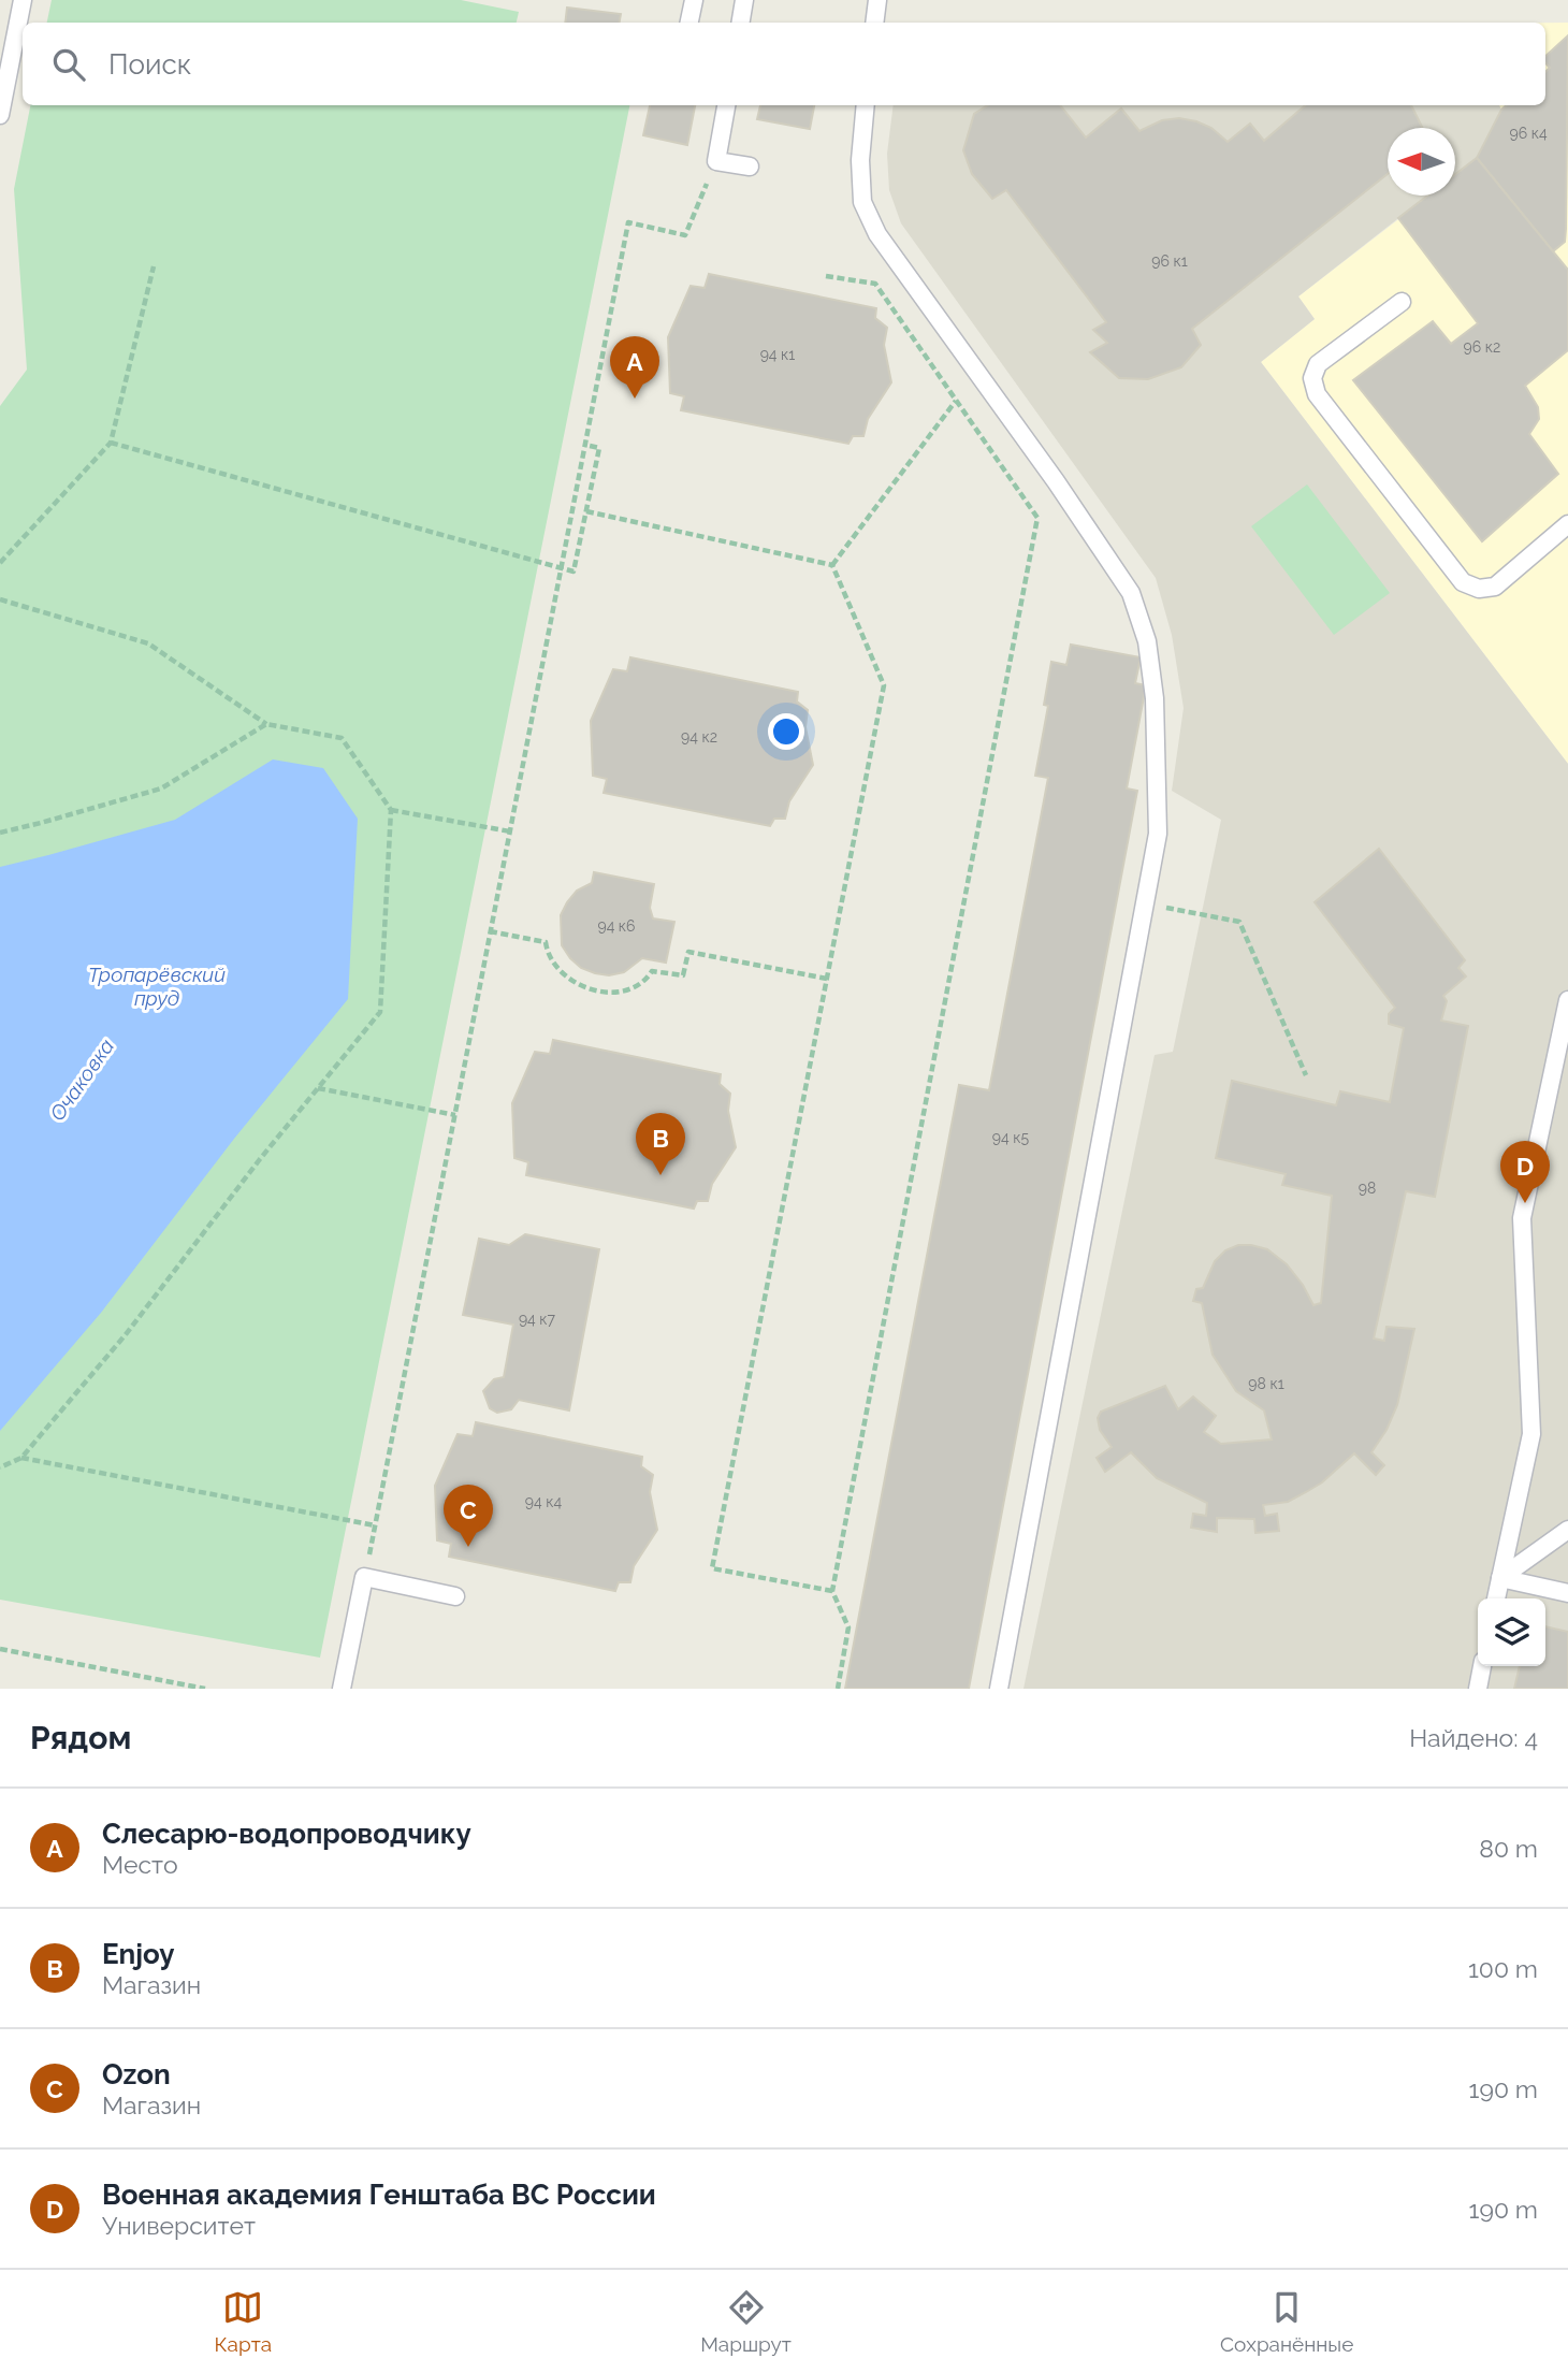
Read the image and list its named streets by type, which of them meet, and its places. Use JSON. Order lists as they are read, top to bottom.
{
  "water": ["Тропарёвский пруд", "Очаковка"],
  "house_numbers": [
    "96 к4",
    "96 к1",
    "96 к2",
    "94 к1",
    "94 к2",
    "94 к6",
    "94 к5",
    "98",
    "94 к7",
    "98 к1",
    "94 к4"
  ],
  "north": "left",
  "page": {
    "search": "Поиск",
    "pins": [
      "A",
      "B",
      "D",
      "C"
    ],
    "heading": ["Рядом", "Найдено: 4"],
    "list": [
      {
        "mark": "A",
        "name": "Слесарю-водопроводчику",
        "note": "Место",
        "value": "80 m"
      },
      {
        "mark": "B",
        "name": "Enjoy",
        "note": "Магазин",
        "value": "100 m"
      },
      {
        "mark": "C",
        "name": "Ozon",
        "note": "Магазин",
        "value": "190 m"
      },
      {
        "mark": "D",
        "name": "Военная академия Генштаба ВС России",
        "note": "Университет",
        "value": "190 m"
      }
    ],
    "nav": ["Карта", "Маршрут", "Сохранённые"]
  }
}
